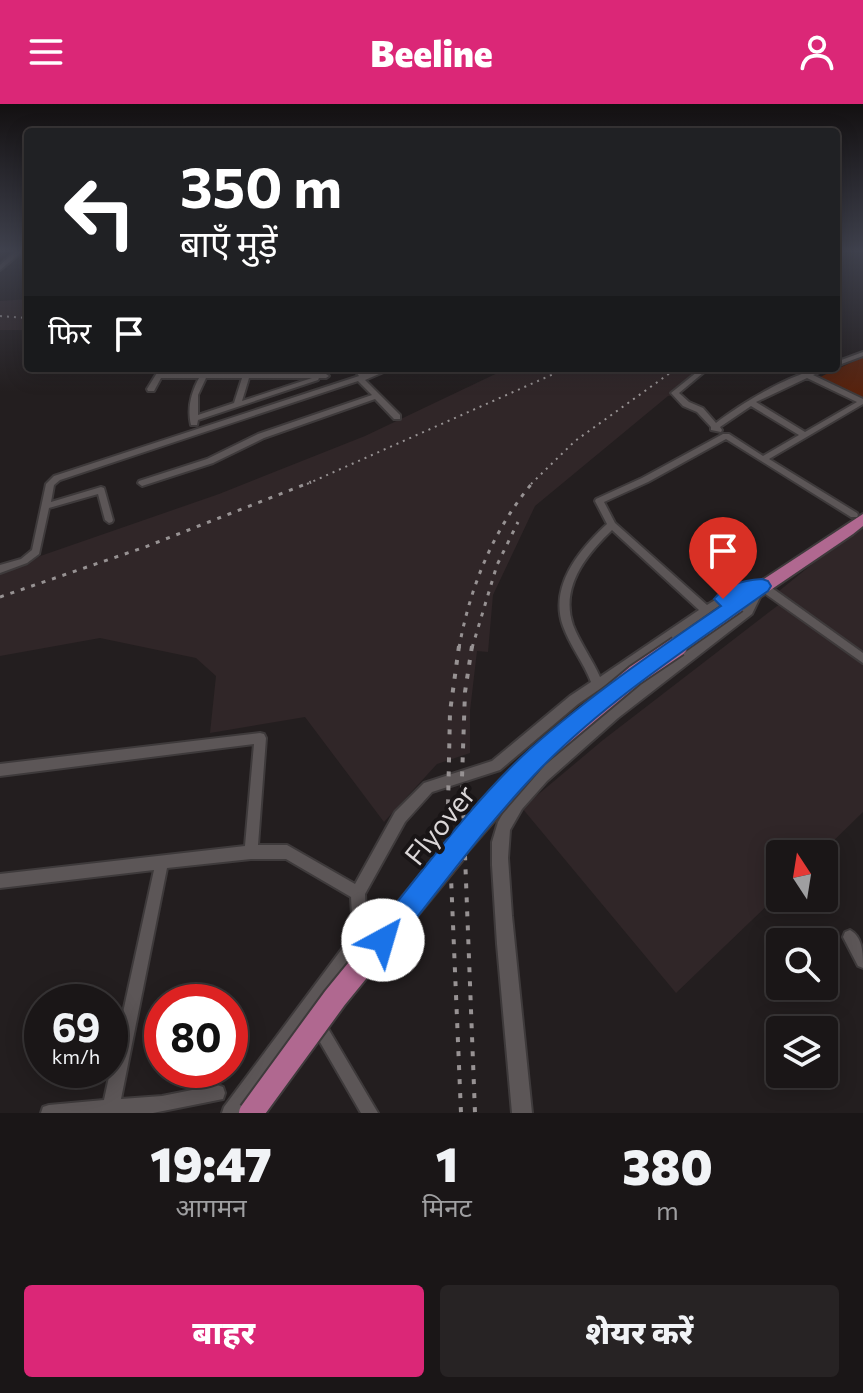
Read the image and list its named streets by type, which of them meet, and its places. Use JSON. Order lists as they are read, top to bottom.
{
  "streets": {
    "highway": ["Flyover"]
  },
  "north": "top",
  "page": {
    "header": "Beeline",
    "turn": ["350 m", "बाएँ मुड़ें"],
    "then": "फिर",
    "speed": "69 km/h",
    "limit": "80",
    "eta": [
      "19:47",
      "आगमन",
      "1",
      "मिनट",
      "380",
      "m"
    ],
    "buttons": ["बाहर", "शेयर करें"]
  }
}
